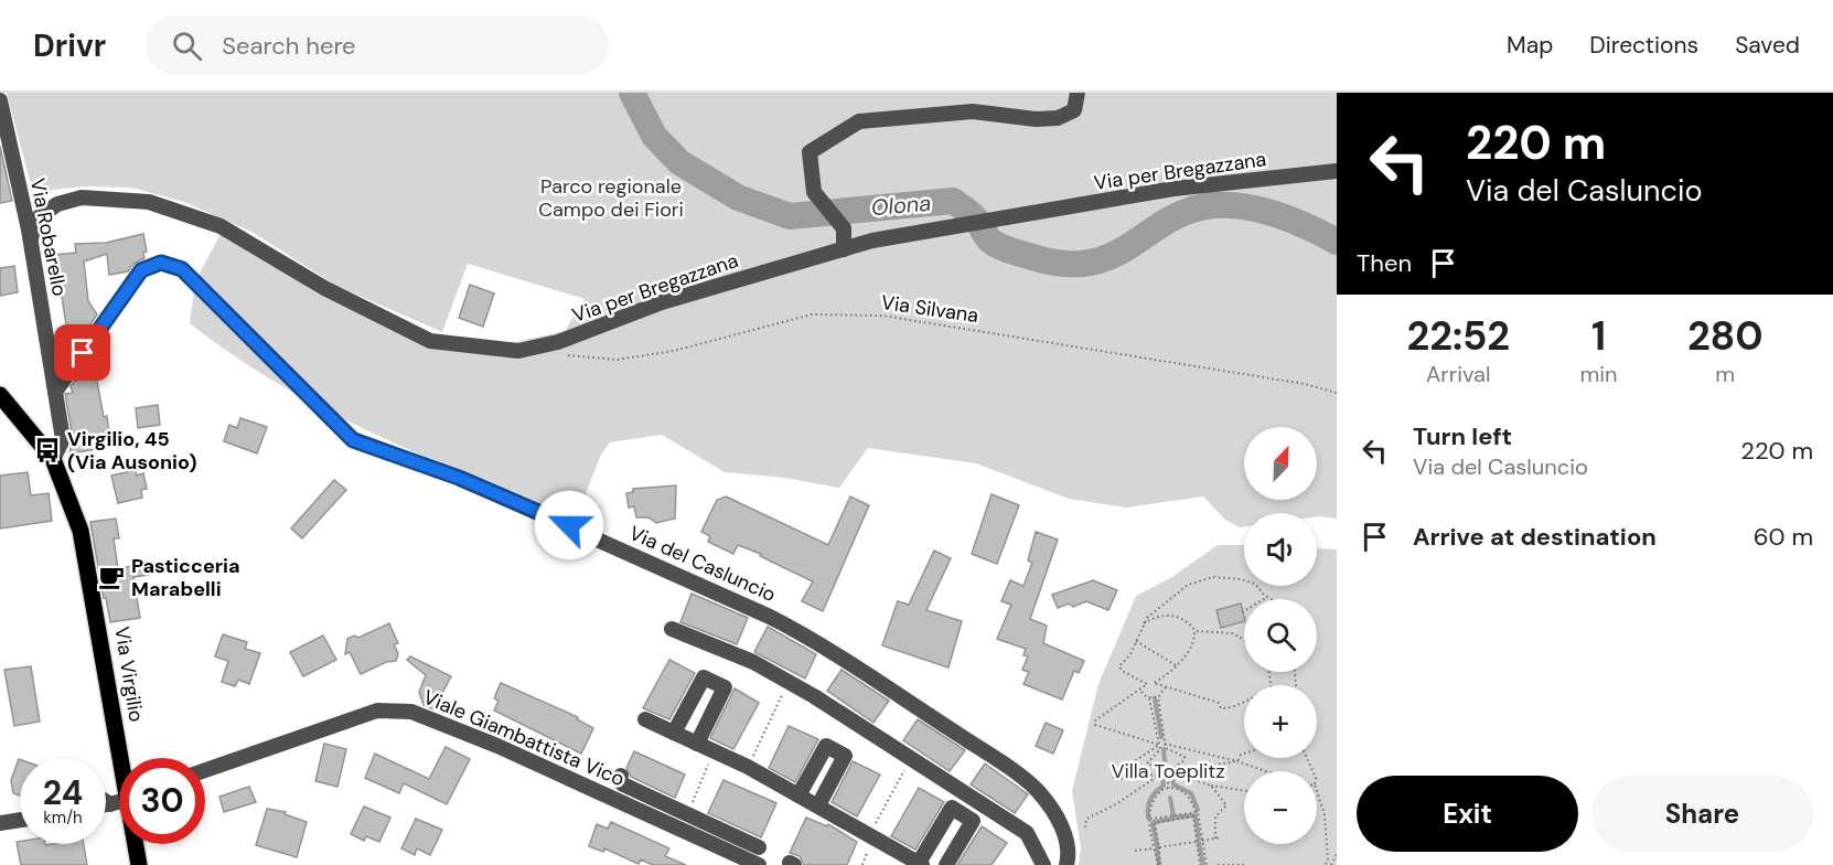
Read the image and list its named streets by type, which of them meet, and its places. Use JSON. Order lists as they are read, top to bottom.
{
  "streets": {
    "main road": ["Via Virgilio"],
    "street": [
      "Via per Bregazzana",
      "Via Robarello",
      "Via del Casluncio",
      "Viale Giambattista Vico"
    ],
    "path": ["Via Silvana"]
  },
  "crossings": [
    ["Via per Bregazzana", "Via Robarello"],
    ["Via Robarello", "Via del Casluncio"],
    ["Via Robarello", "Via Virgilio"]
  ],
  "water": ["Olona"],
  "parks": ["Parco regionale Campo dei Fiori", "Villa Toeplitz"],
  "places": {
    "bus stop": ["Virgilio, 45 (Via Ausonio)"],
    "cafe": ["Pasticceria Marabelli"]
  },
  "north": "top right",
  "page": {
    "header": "Drivr",
    "search": "Search here",
    "nav": ["Map", "Directions", "Saved"],
    "turn": ["220 m", "Via del Casluncio"],
    "then": "Then",
    "eta": [
      "22:52",
      "Arrival",
      "1",
      "min",
      "280",
      "m"
    ],
    "list": [
      {
        "name": "Turn left",
        "note": "Via del Casluncio",
        "value": "220 m"
      },
      {
        "name": "Arrive at destination",
        "value": "60 m"
      }
    ],
    "map_buttons": ["+", "−"],
    "speed": "24 km/h",
    "limit": "30",
    "buttons": ["Exit", "Share"]
  }
}
